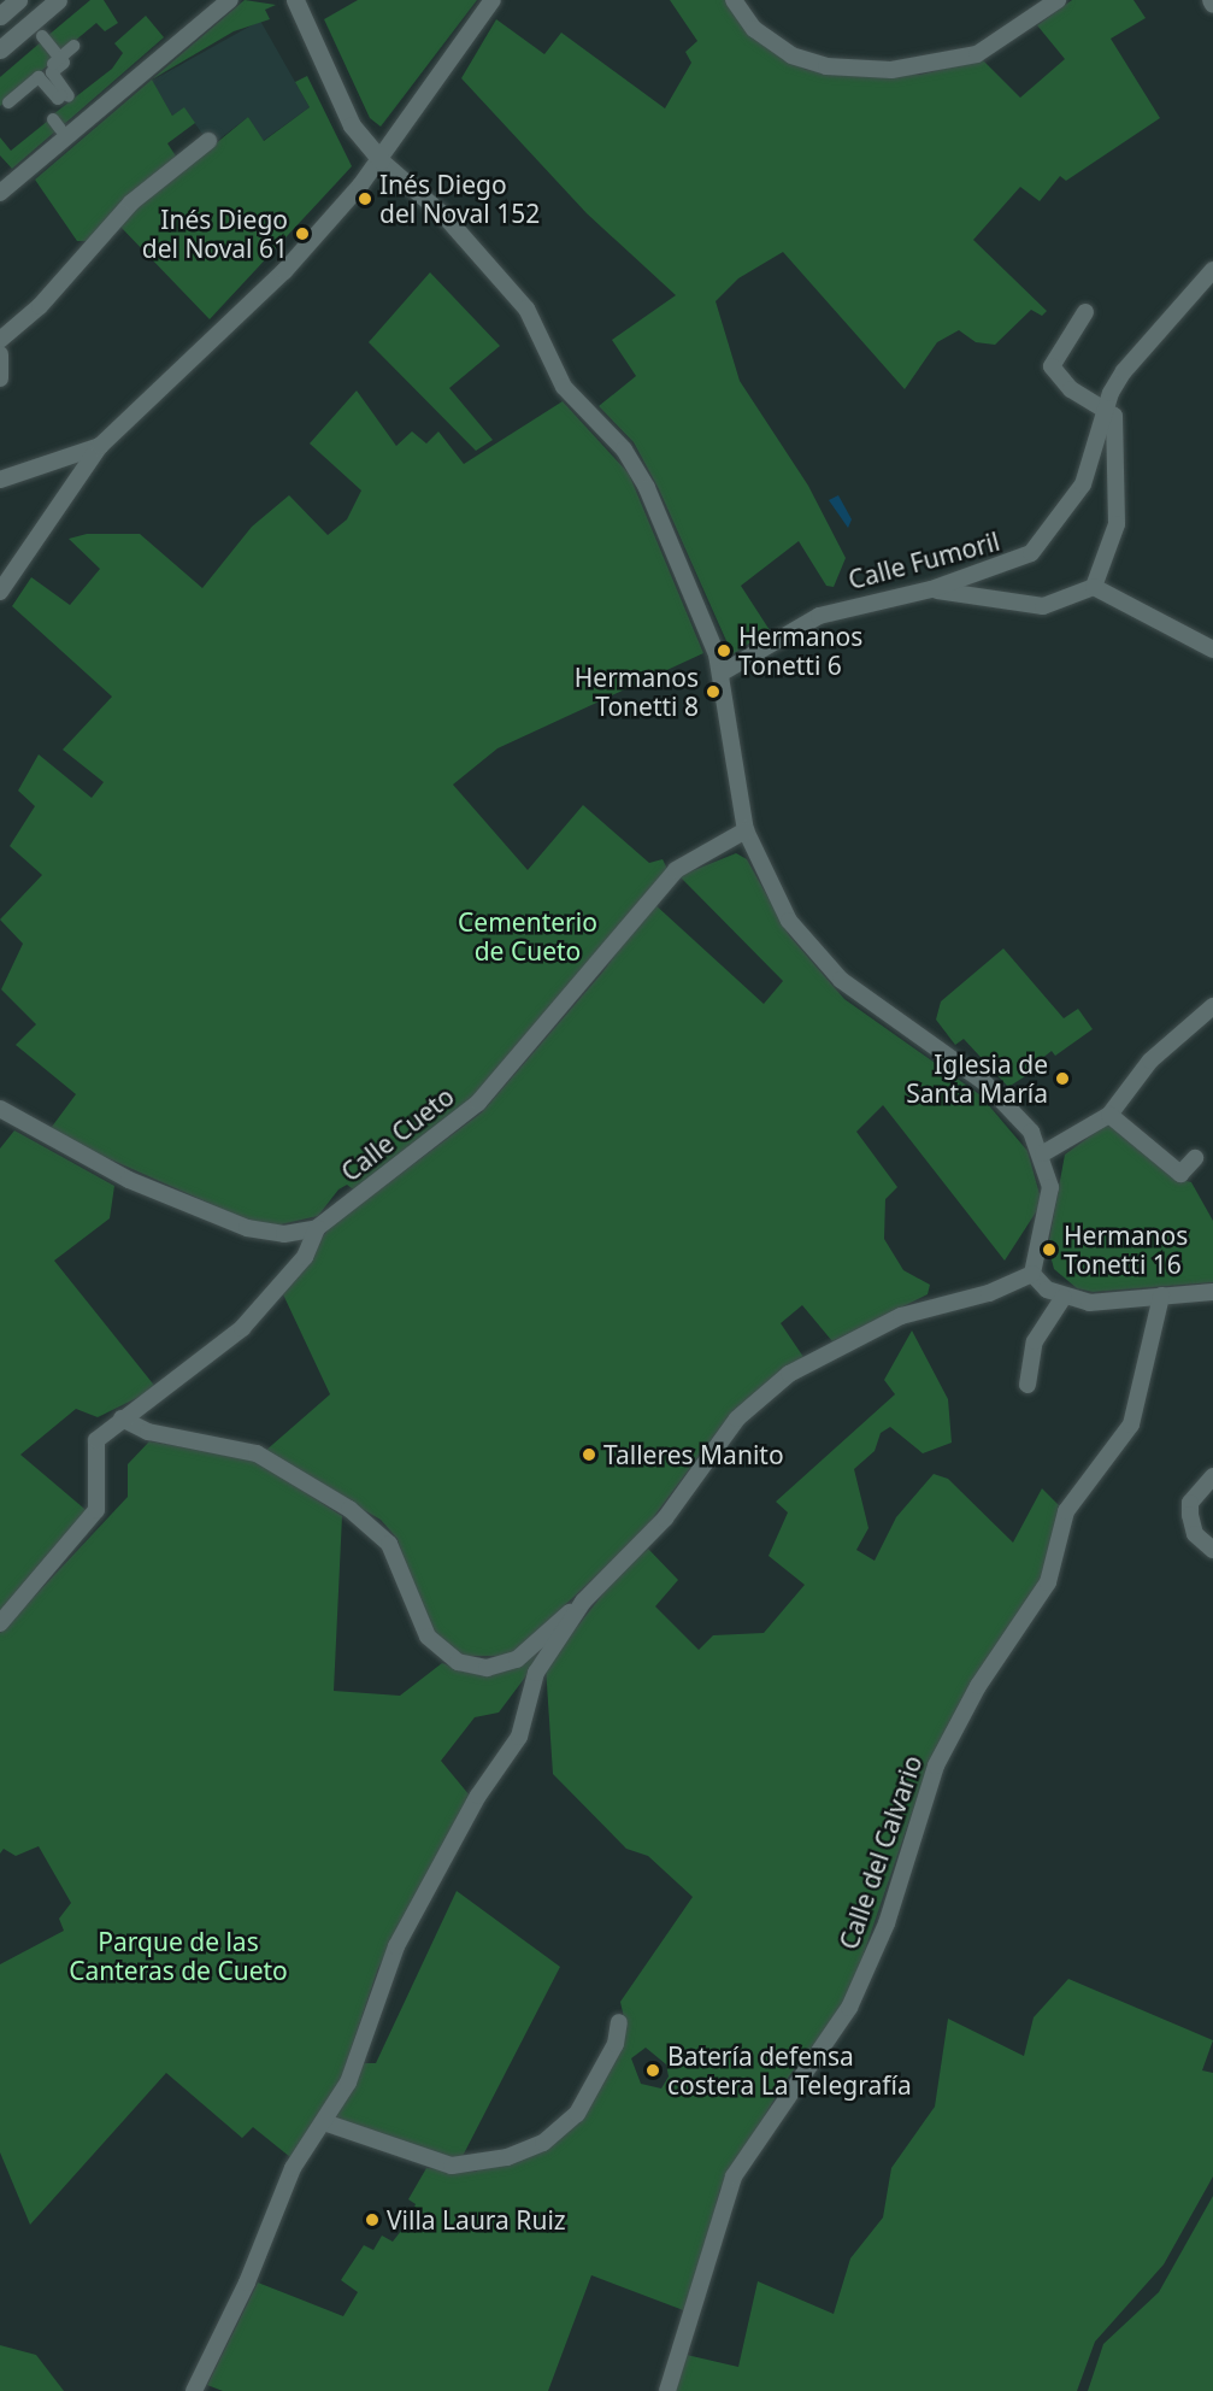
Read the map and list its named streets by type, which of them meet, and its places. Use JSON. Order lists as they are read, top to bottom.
{
  "streets": {
    "street": ["Calle Fumoril", "Calle Cueto", "Calle del Calvario"]
  },
  "parks": ["Cementerio de Cueto", "Parque de las Canteras de Cueto"],
  "places": [
    "Inés Diego del Noval 152",
    "Inés Diego del Noval 61",
    "Hermanos Tonetti 6",
    "Hermanos Tonetti 8",
    "Iglesia de Santa María",
    "Hermanos Tonetti 16",
    "Talleres Manito",
    "Batería defensa costera La Telegrafía",
    "Villa Laura Ruiz"
  ]
}
